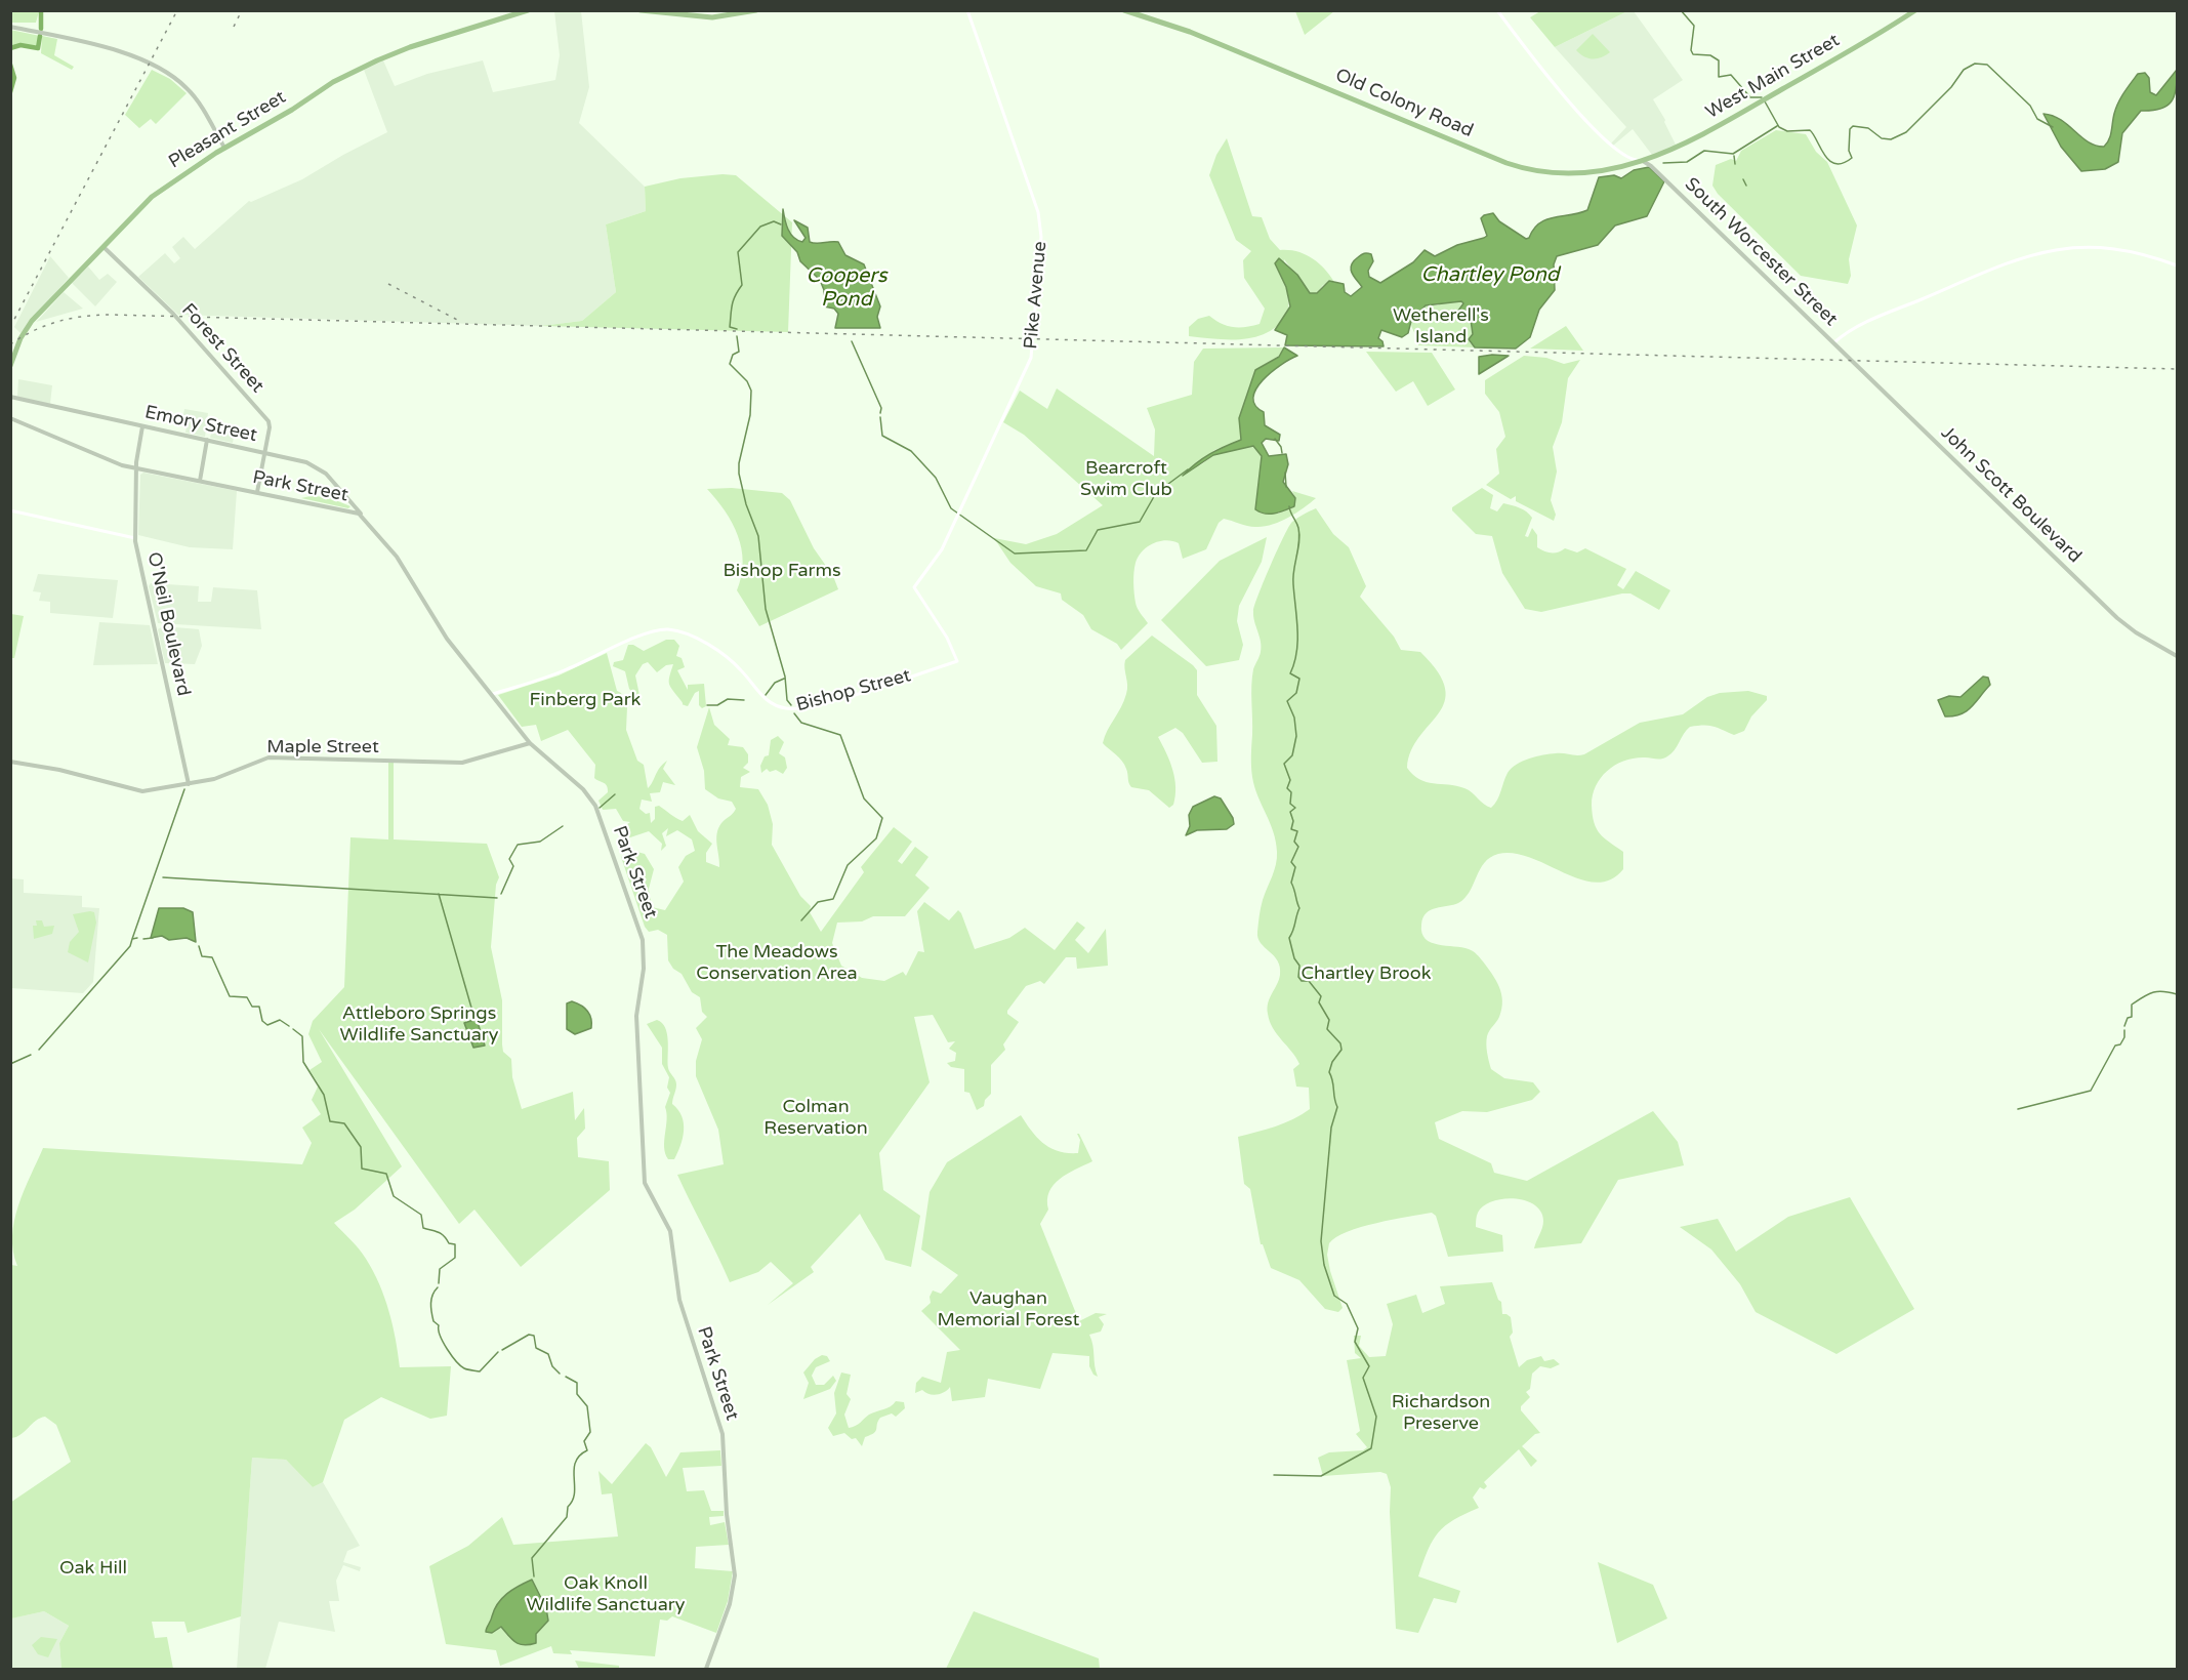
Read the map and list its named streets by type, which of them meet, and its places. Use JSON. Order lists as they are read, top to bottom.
{
  "streets": {
    "highway": ["West Main Street", "Old Colony Road", "Pleasant Street"],
    "main road": [
      "South Worcester Street",
      "Forest Street",
      "Emory Street",
      "Park Street",
      "John Scott Boulevard",
      "O'Neil Boulevard",
      "Maple Street"
    ],
    "street": ["Pike Avenue", "Bishop Street"]
  },
  "crossings": [
    ["West Main Street", "Old Colony Road"],
    ["West Main Street", "South Worcester Street"],
    ["Old Colony Road", "South Worcester Street"],
    ["Pleasant Street", "Forest Street"],
    ["South Worcester Street", "John Scott Boulevard"],
    ["Pike Avenue", "Bishop Street"],
    ["Forest Street", "Emory Street"],
    ["Forest Street", "Park Street"],
    ["Emory Street", "Park Street"],
    ["Emory Street", "O'Neil Boulevard"],
    ["Park Street", "O'Neil Boulevard"],
    ["Park Street", "Bishop Street"],
    ["Park Street", "Maple Street"],
    ["O'Neil Boulevard", "Maple Street"]
  ],
  "water": ["Chartley Pond", "Coopers Pond"],
  "parks": [
    "Wetherell's Island",
    "Bearcroft Swim Club",
    "Bishop Farms",
    "Finberg Park",
    "The Meadows Conservation Area",
    "Chartley Brook",
    "Attleboro Springs Wildlife Sanctuary",
    "Colman Reservation",
    "Vaughan Memorial Forest",
    "Richardson Preserve",
    "Oak Hill",
    "Oak Knoll Wildlife Sanctuary"
  ]
}
